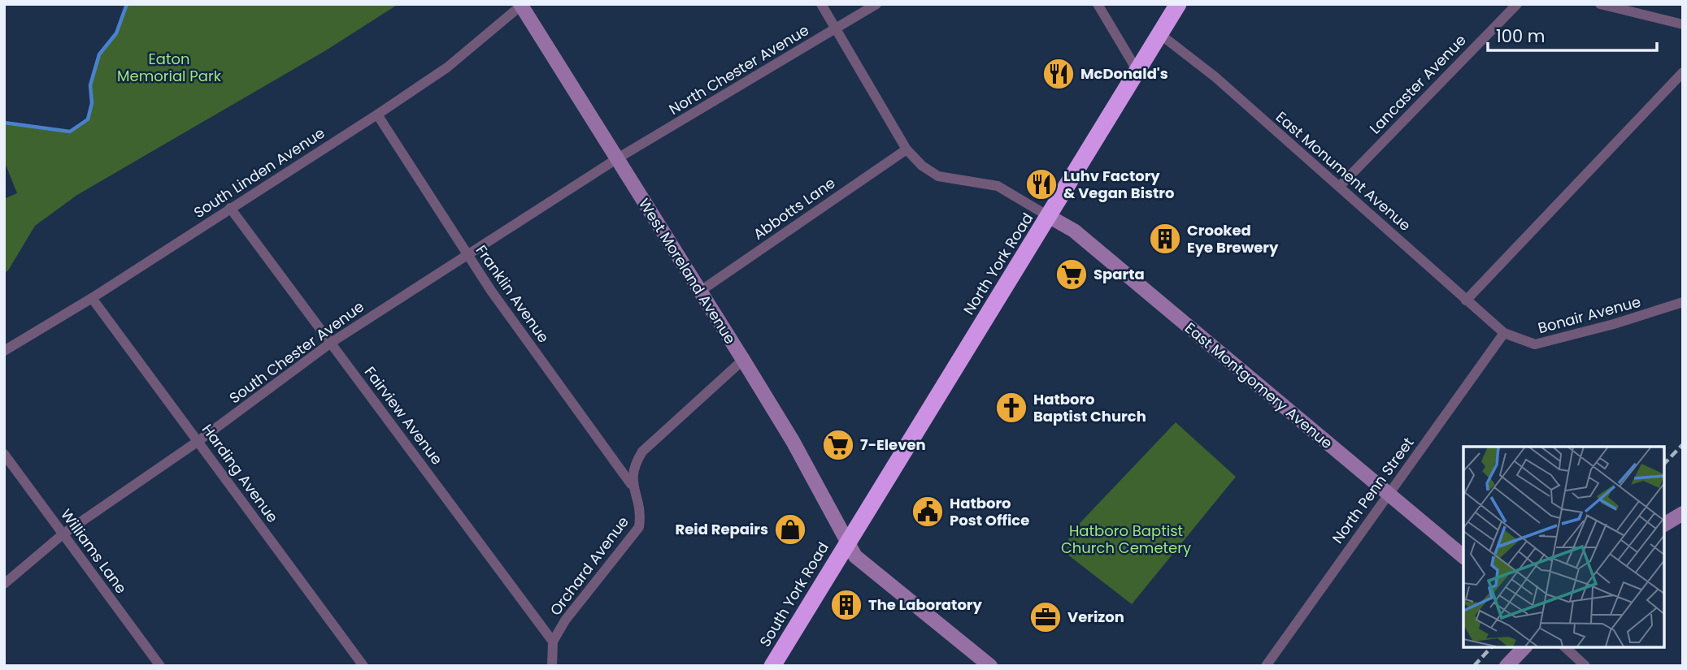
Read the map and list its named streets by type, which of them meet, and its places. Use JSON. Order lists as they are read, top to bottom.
{
  "streets": {
    "highway": ["North York Road", "South York Road"],
    "street": [
      "North Chester Avenue",
      "Lancaster Avenue",
      "East Monument Avenue",
      "South Linden Avenue",
      "Abbotts Lane",
      "West Moreland Avenue",
      "Franklin Avenue",
      "Bonair Avenue",
      "South Chester Avenue",
      "East Montgomery Avenue",
      "Fairview Avenue",
      "Harding Avenue",
      "North Penn Street",
      "Williams Lane",
      "Orchard Avenue"
    ]
  },
  "crossings": [
    ["North Chester Avenue", "West Moreland Avenue"],
    ["North Chester Avenue", "South Chester Avenue"],
    ["Lancaster Avenue", "East Monument Avenue"],
    ["East Monument Avenue", "North York Road"],
    ["East Monument Avenue", "Bonair Avenue"],
    ["East Monument Avenue", "North Penn Street"],
    ["South Linden Avenue", "West Moreland Avenue"],
    ["South Linden Avenue", "Franklin Avenue"],
    ["South Linden Avenue", "Fairview Avenue"],
    ["South Linden Avenue", "Harding Avenue"],
    ["Abbotts Lane", "West Moreland Avenue"],
    ["North York Road", "West Moreland Avenue"],
    ["North York Road", "East Montgomery Avenue"],
    ["North York Road", "South York Road"],
    ["West Moreland Avenue", "South Chester Avenue"],
    ["West Moreland Avenue", "South York Road"],
    ["Franklin Avenue", "South Chester Avenue"],
    ["Franklin Avenue", "Orchard Avenue"],
    ["Bonair Avenue", "North Penn Street"],
    ["South Chester Avenue", "Fairview Avenue"],
    ["South Chester Avenue", "Harding Avenue"],
    ["South Chester Avenue", "Williams Lane"],
    ["East Montgomery Avenue", "North Penn Street"],
    ["Fairview Avenue", "Orchard Avenue"]
  ],
  "parks": ["Eaton Memorial Park", "Hatboro Baptist Church Cemetery"],
  "places": {
    "restaurant": ["McDonald's", "Luhv Factory & Vegan Bistro"],
    "building": ["Crooked Eye Brewery", "The Laboratory"],
    "supermarket": ["Sparta", "7-Eleven"],
    "church": ["Hatboro Baptist Church"],
    "public building": ["Hatboro Post Office"],
    "shop": ["Reid Repairs"],
    "office": ["Verizon"]
  },
  "scale_bar": "100 m"
}
